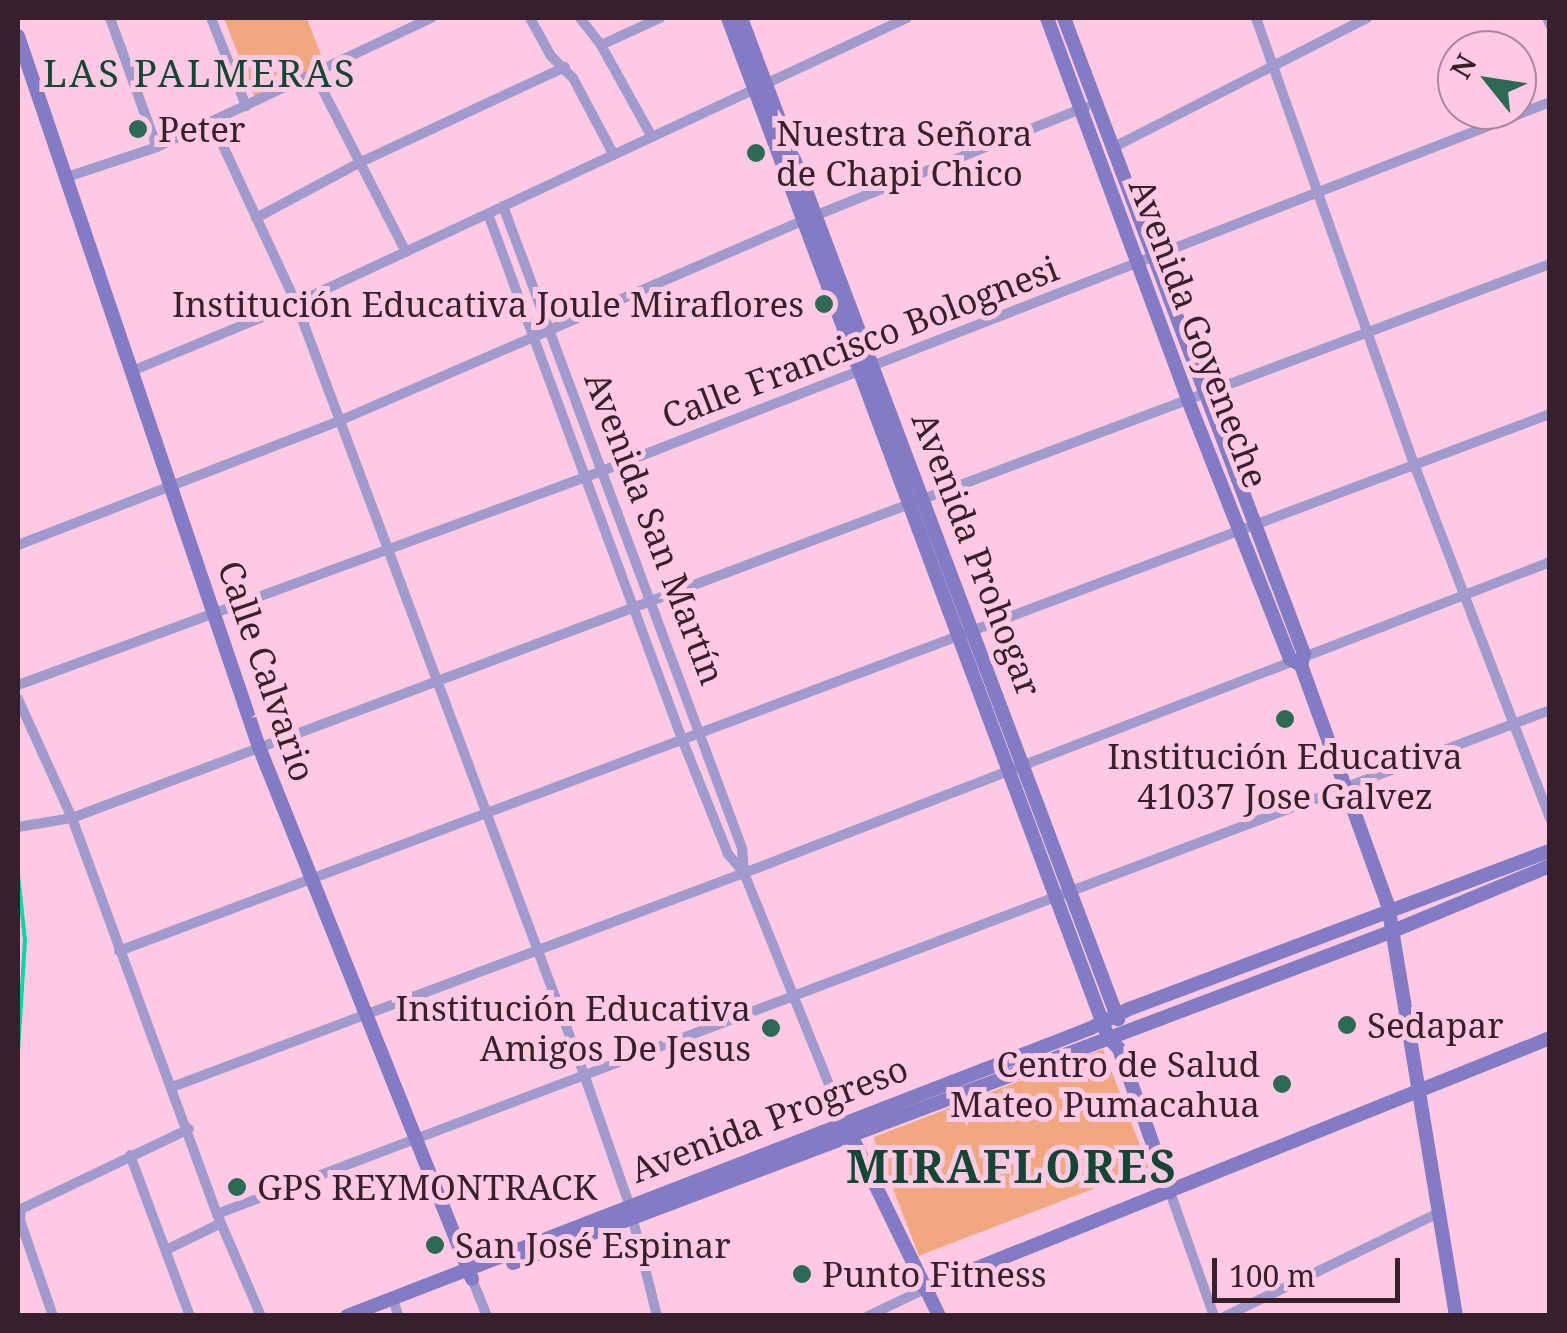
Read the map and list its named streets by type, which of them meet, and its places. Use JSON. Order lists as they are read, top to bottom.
{
  "streets": {
    "street": [
      "Avenida Goyeneche",
      "Calle Francisco Bolognesi",
      "Avenida San Martín",
      "Avenida Prohogar",
      "Calle Calvario",
      "Avenida Progreso"
    ]
  },
  "crossings": [
    ["Avenida Goyeneche", "Calle Francisco Bolognesi"],
    ["Avenida Goyeneche", "Avenida Progreso"],
    ["Calle Francisco Bolognesi", "Avenida San Martín"],
    ["Calle Francisco Bolognesi", "Avenida Prohogar"],
    ["Calle Francisco Bolognesi", "Calle Calvario"],
    ["Avenida San Martín", "Avenida Progreso"],
    ["Avenida Prohogar", "Avenida Progreso"],
    ["Calle Calvario", "Avenida Progreso"]
  ],
  "districts": ["LAS PALMERAS", "MIRAFLORES"],
  "places": [
    "Peter",
    "Nuestra Señora de Chapi Chico",
    "Institución Educativa Joule Miraflores",
    "Institución Educativa 41037 Jose Galvez",
    "Sedapar",
    "Institución Educativa Amigos De Jesus",
    "Centro de Salud Mateo Pumacahua",
    "GPS REYMONTRACK",
    "San José Espinar",
    "Punto Fitness"
  ],
  "scale_bar": "100 m",
  "north": "top left"
}
